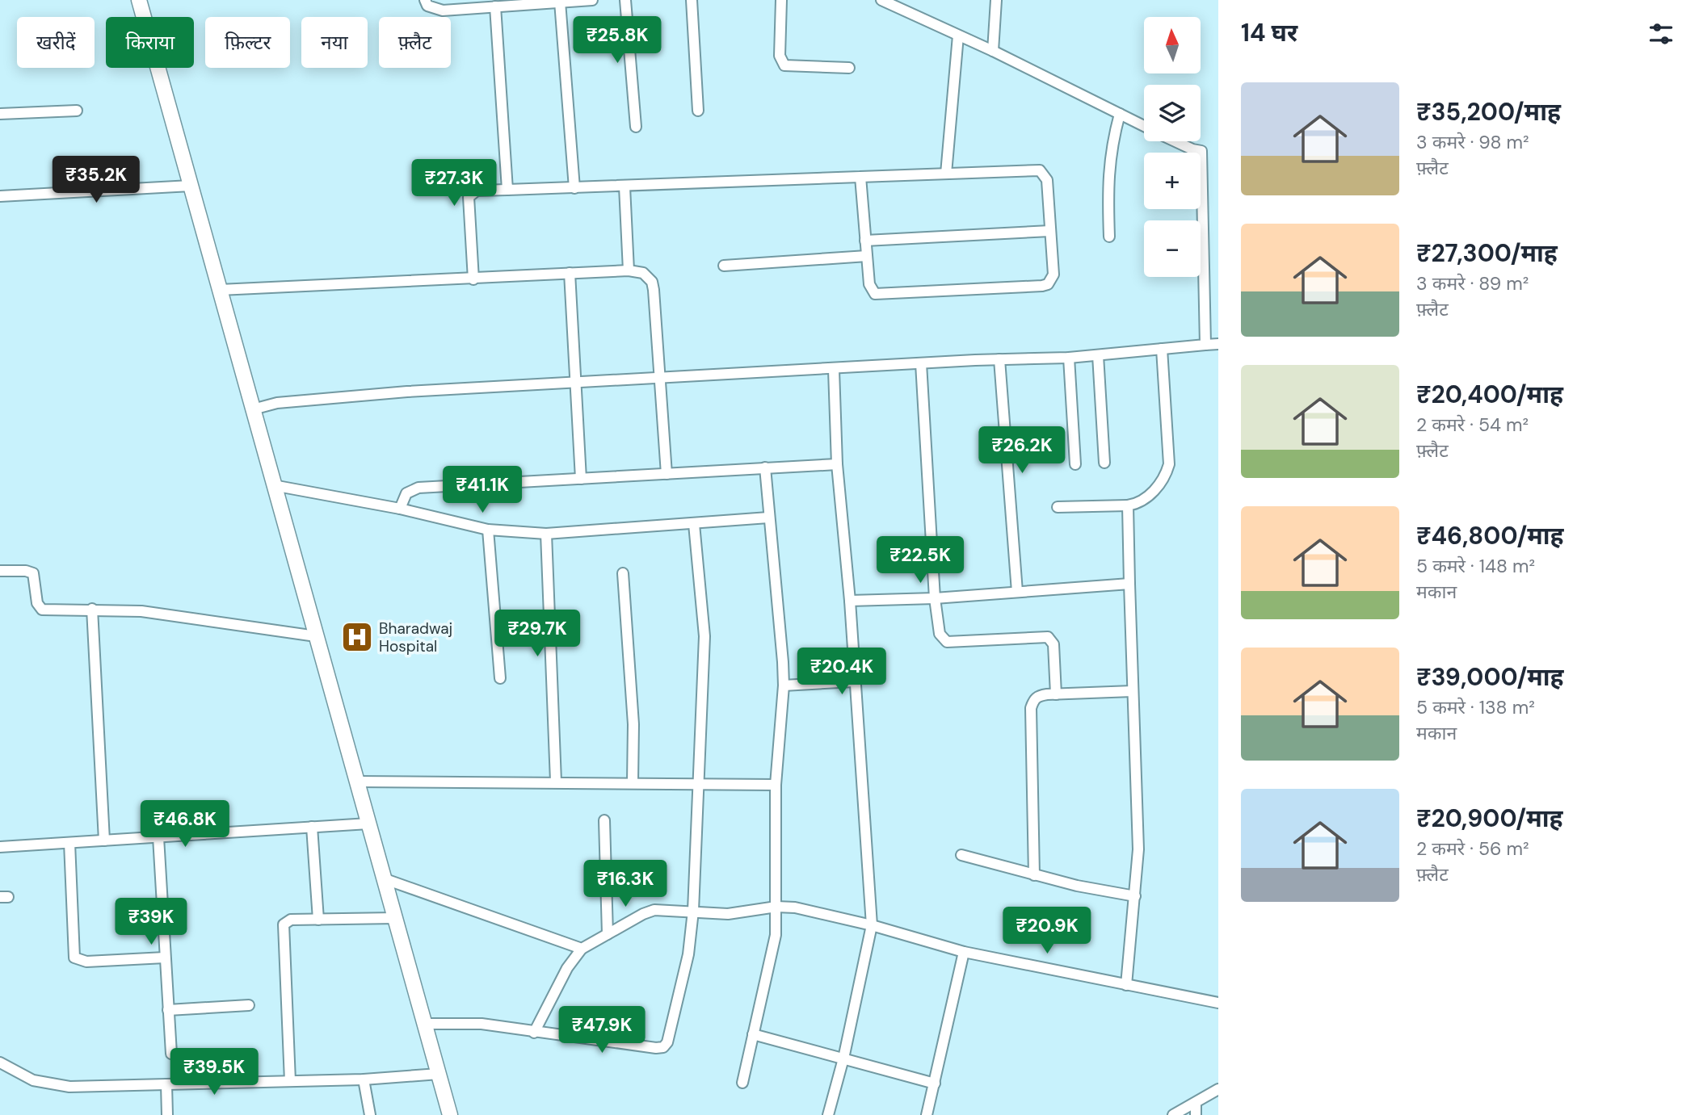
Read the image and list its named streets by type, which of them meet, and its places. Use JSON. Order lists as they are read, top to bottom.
{
  "places": {
    "hospital": ["Bharadwaj Hospital"]
  },
  "north": "top",
  "page": {
    "heading": "14 घर",
    "price": [
      "₹25.8K",
      "₹35.2K",
      "₹27.3K",
      "₹26.2K",
      "₹41.1K",
      "₹22.5K",
      "₹29.7K",
      "₹20.4K",
      "₹46.8K",
      "₹16.3K",
      "₹39K",
      "₹20.9K",
      "₹47.9K",
      "₹39.5K"
    ],
    "map_buttons": ["+", "−"],
    "chip": [
      "खरीदें",
      "किराया",
      "फ़िल्टर",
      "नया",
      "फ़्लैट"
    ],
    "list": [
      {
        "name": "₹35,200/माह",
        "note": "3 कमरे · 98 m² · फ़्लैट"
      },
      {
        "name": "₹27,300/माह",
        "note": "3 कमरे · 89 m² · फ़्लैट"
      },
      {
        "name": "₹20,400/माह",
        "note": "2 कमरे · 54 m² · फ़्लैट"
      },
      {
        "name": "₹46,800/माह",
        "note": "5 कमरे · 148 m² · मकान"
      },
      {
        "name": "₹39,000/माह",
        "note": "5 कमरे · 138 m² · मकान"
      },
      {
        "name": "₹20,900/माह",
        "note": "2 कमरे · 56 m² · फ़्लैट"
      }
    ]
  }
}
